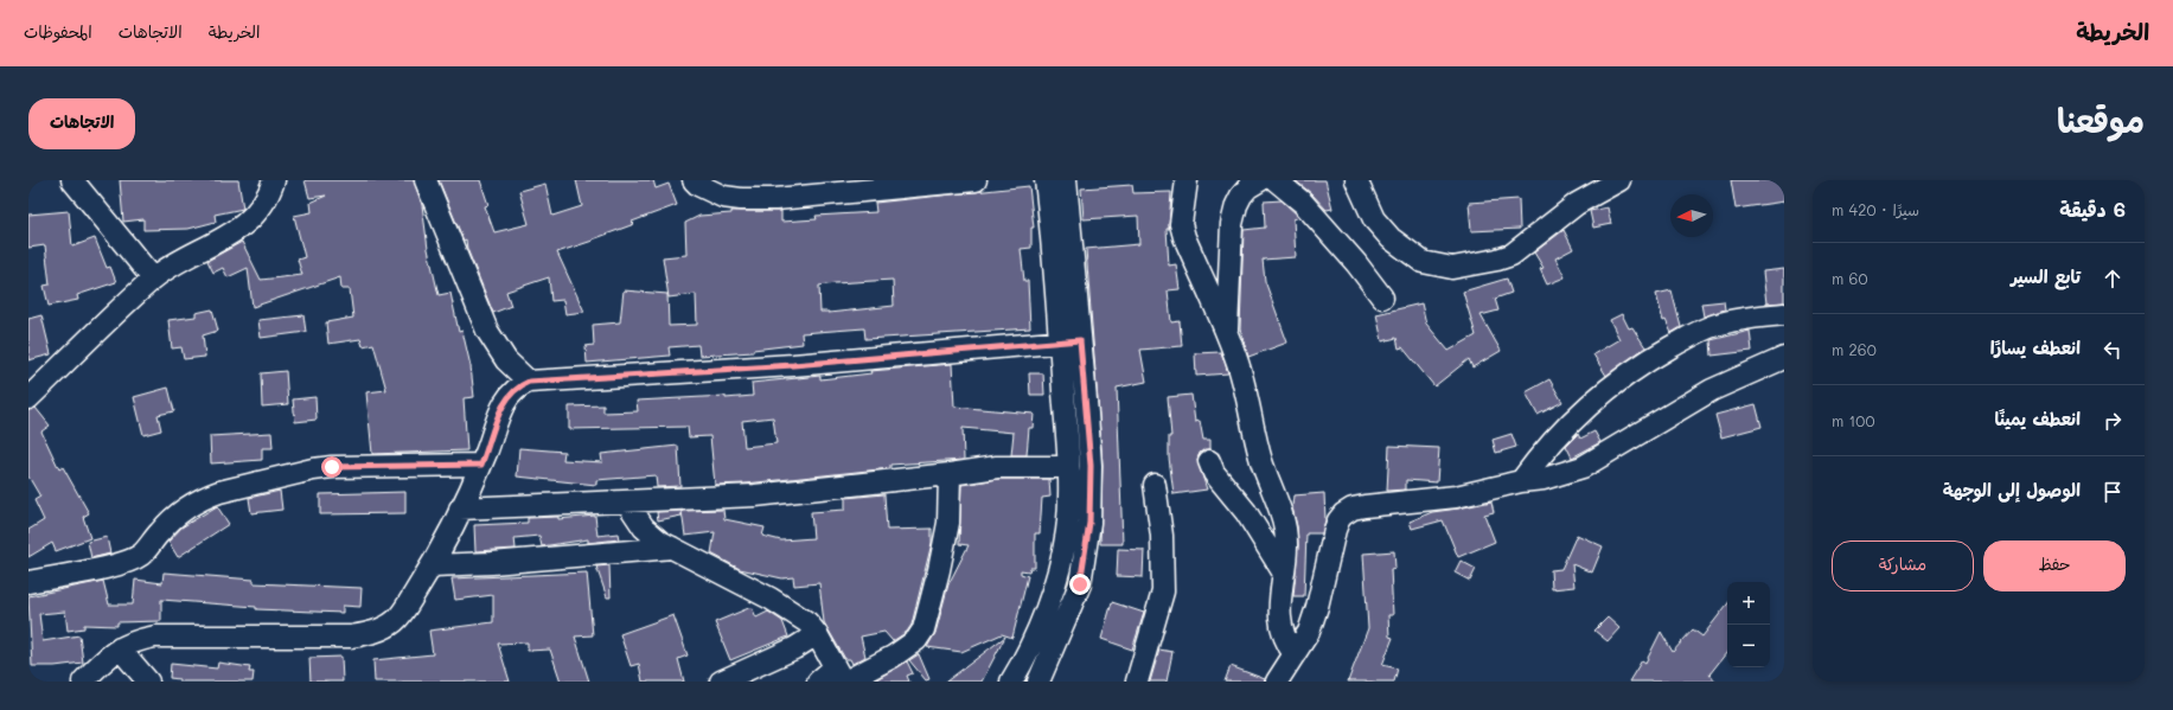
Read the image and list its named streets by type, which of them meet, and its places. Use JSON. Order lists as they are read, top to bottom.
{
  "north": "left",
  "page": {
    "header": "الخريطة",
    "nav": ["الخريطة", "الاتجاهات", "المحفوظات"],
    "title": "موقعنا",
    "buttons": [
      "الاتجاهات",
      ["حفظ", "مشاركة"]
    ],
    "heading": ["6 دقيقة", "سيرًا · 420 m"],
    "list": [
      ["تابع السير", "60 m"],
      ["انعطف يسارًا", "260 m"],
      ["انعطف يمينًا", "100 m"],
      "الوصول إلى الوجهة"
    ],
    "map_buttons": ["+", "−"]
  }
}
